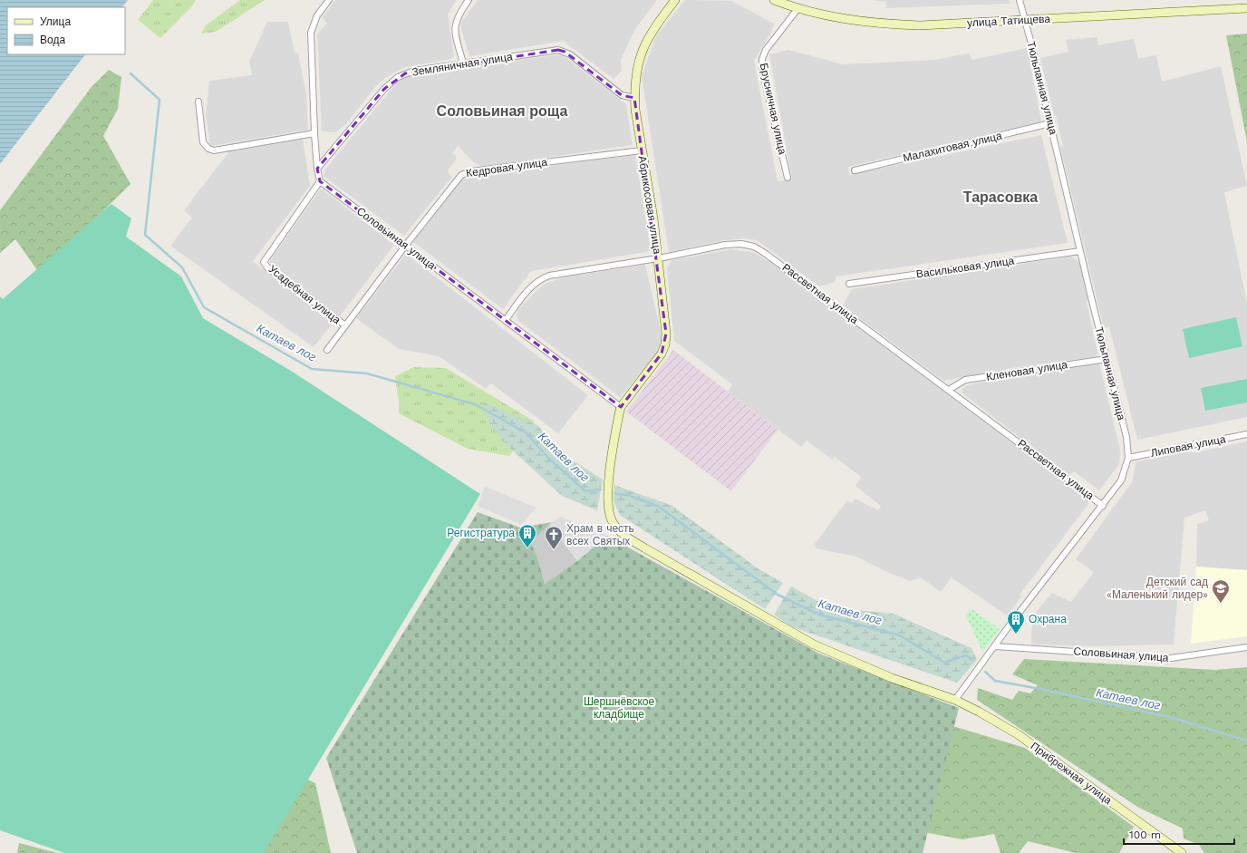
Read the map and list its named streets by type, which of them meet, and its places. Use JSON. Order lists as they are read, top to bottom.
{
  "streets": {
    "street": [
      "улица Татищева",
      "Земляничная улица",
      "Тюльпанная улица",
      "Брусничная улица",
      "Малахитовая улица",
      "Кедровая улица",
      "Абрикосовая улица",
      "Соловьиная улица",
      "Васильковая улица",
      "Рассветная улица",
      "Усадебная улица",
      "Кленовая улица",
      "Липовая улица",
      "Прибрежная улица"
    ]
  },
  "crossings": [
    ["улица Татищева", "Тюльпанная улица"],
    ["улица Татищева", "Брусничная улица"],
    ["Земляничная улица", "Абрикосовая улица"],
    ["Тюльпанная улица", "Малахитовая улица"],
    ["Тюльпанная улица", "Соловьиная улица"],
    ["Тюльпанная улица", "Васильковая улица"],
    ["Тюльпанная улица", "Рассветная улица"],
    ["Тюльпанная улица", "Кленовая улица"],
    ["Тюльпанная улица", "Липовая улица"],
    ["Тюльпанная улица", "Прибрежная улица"],
    ["Кедровая улица", "Абрикосовая улица"],
    ["Кедровая улица", "Соловьиная улица"],
    ["Кедровая улица", "Усадебная улица"],
    ["Абрикосовая улица", "Соловьиная улица"],
    ["Абрикосовая улица", "Рассветная улица"],
    ["Абрикосовая улица", "Прибрежная улица"],
    ["Соловьиная улица", "Рассветная улица"],
    ["Соловьиная улица", "Усадебная улица"],
    ["Соловьиная улица", "Прибрежная улица"],
    ["Рассветная улица", "Кленовая улица"]
  ],
  "districts": ["Соловьиная роща", "Тарасовка"],
  "water": ["Катаев лог"],
  "parks": ["Шершнёвское кладбище"],
  "places": {
    "building": ["Регистратура", "Охрана"],
    "church": ["Храм в честь всех Святых"],
    "school or university": ["Детский сад «Маленький лидер»"]
  },
  "legend": ["Улица", "Вода"],
  "scale_bar": "100 m"
}
